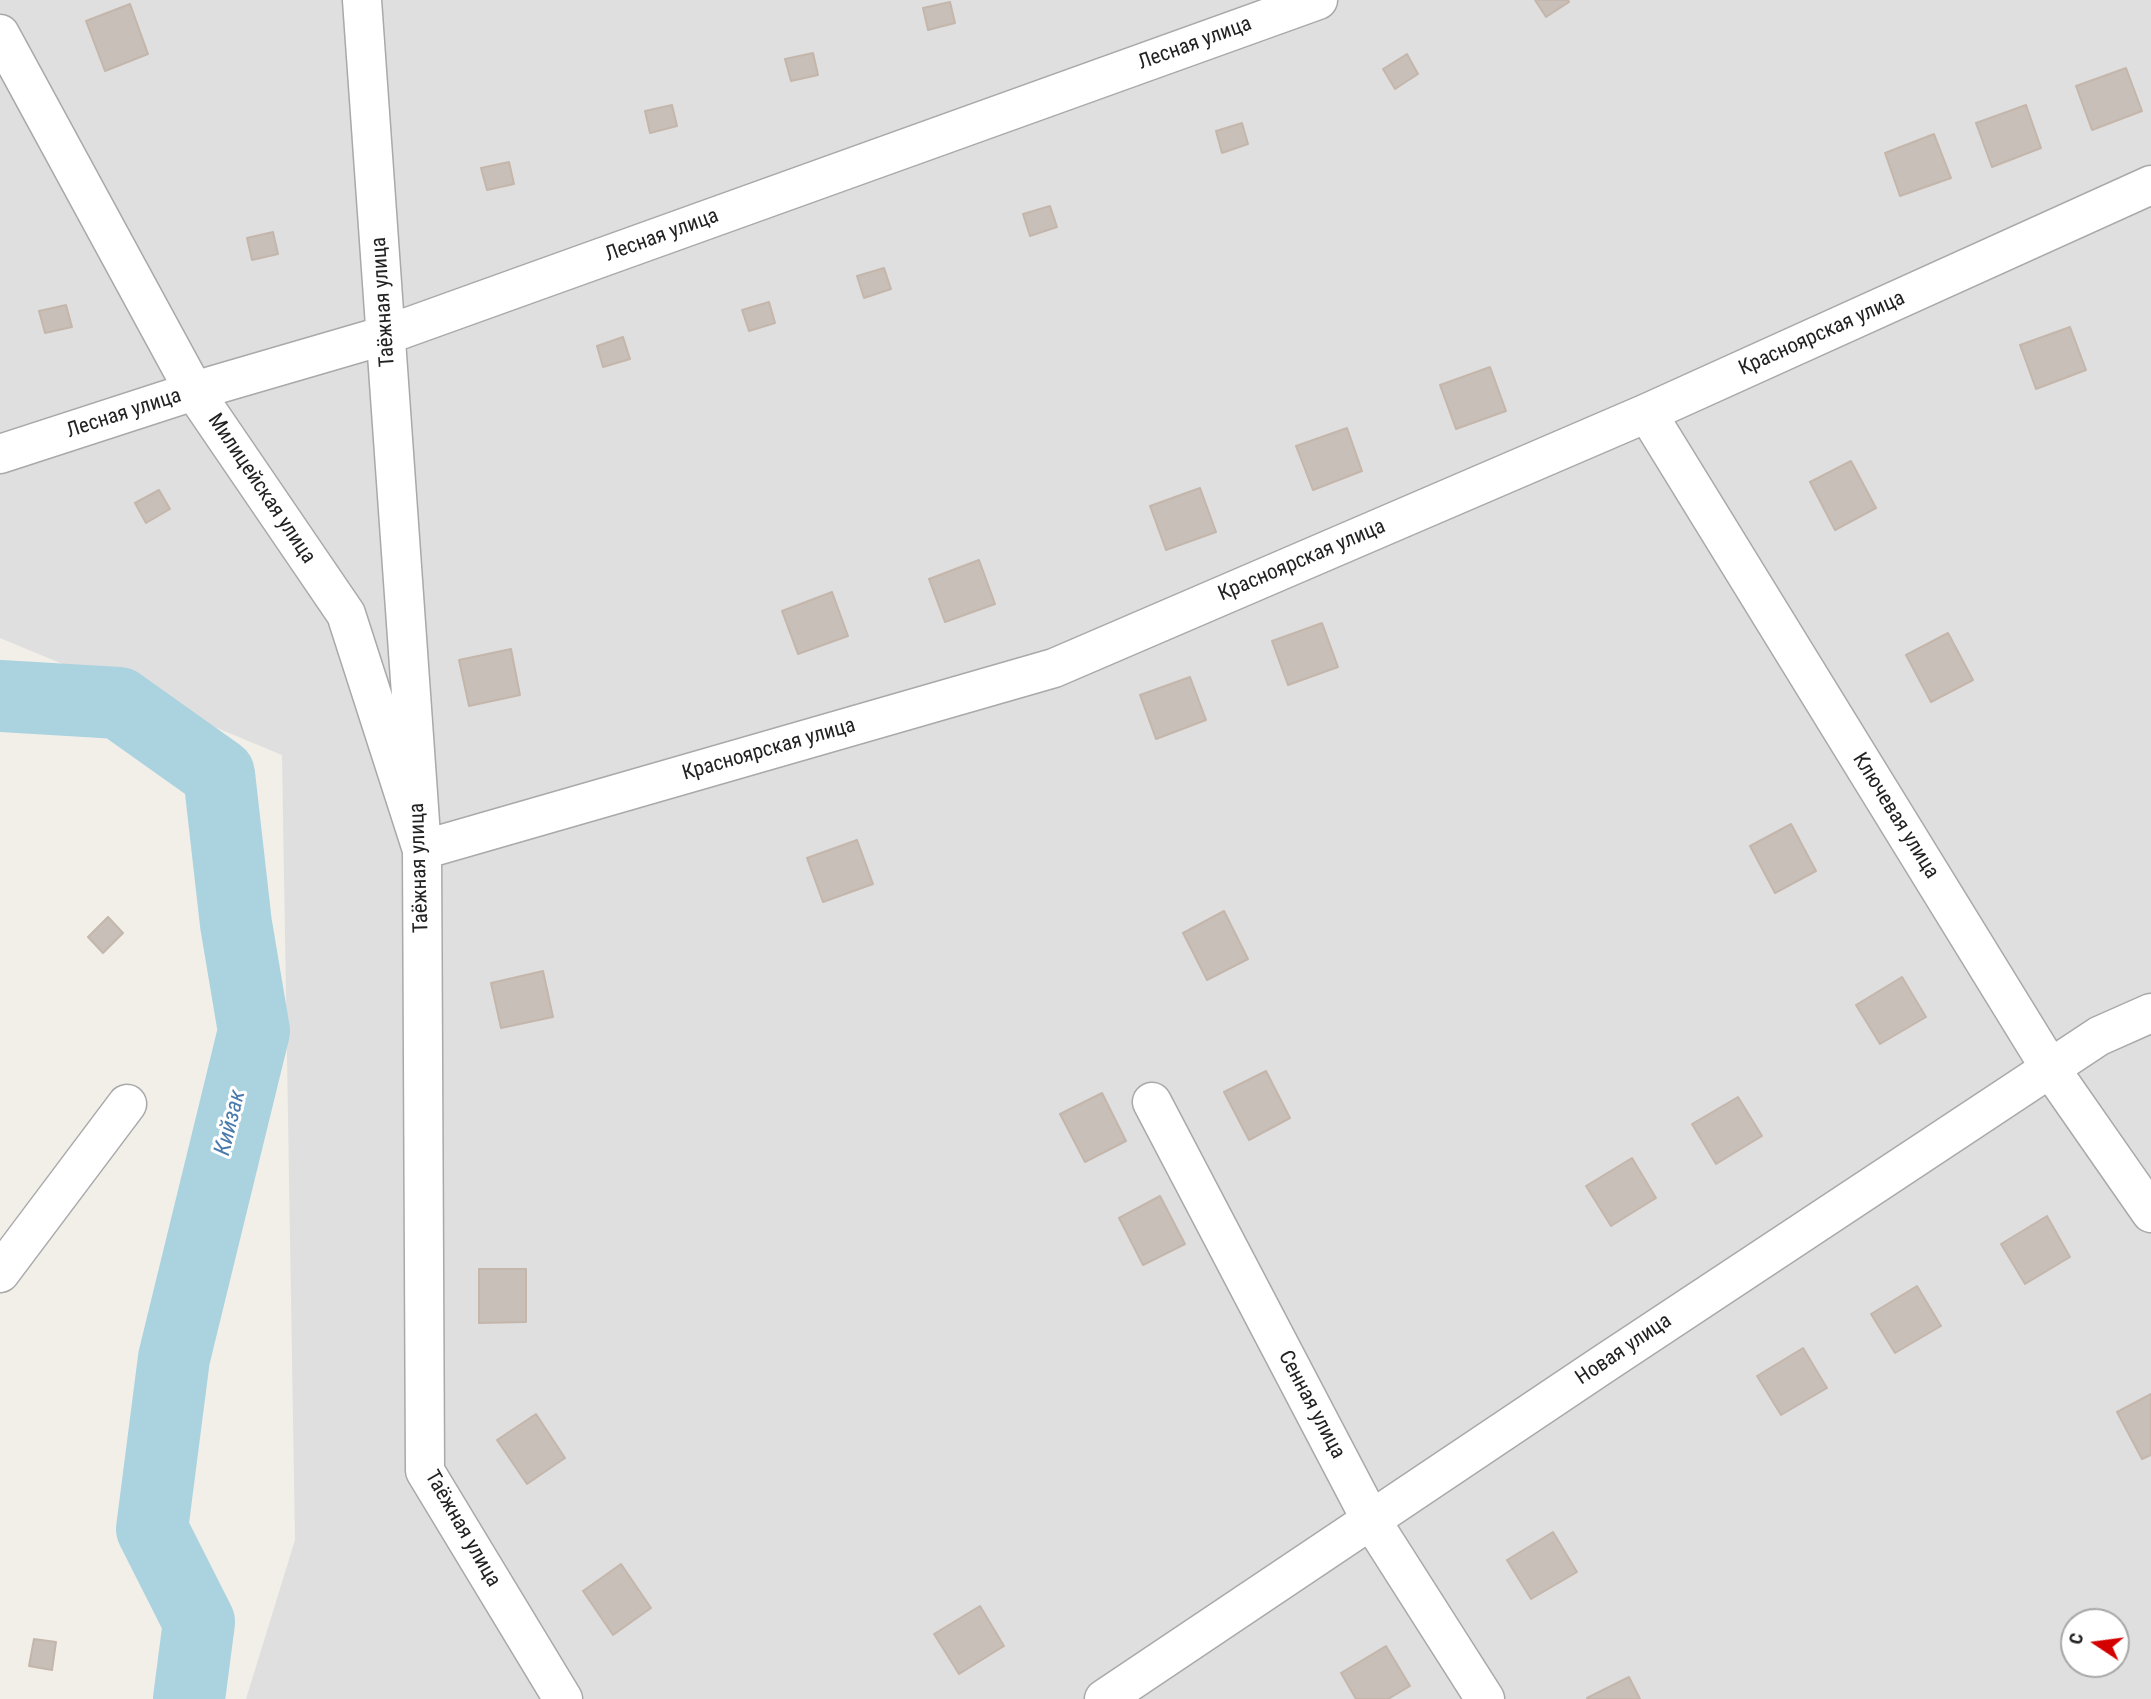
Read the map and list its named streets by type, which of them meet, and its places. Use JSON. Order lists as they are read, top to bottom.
{
  "streets": {
    "street": [
      "Лесная улица",
      "Таёжная улица",
      "Красноярская улица",
      "Милицейская улица",
      "Ключевая улица",
      "Новая улица",
      "Сенная улица"
    ]
  },
  "crossings": [
    ["Лесная улица", "Таёжная улица"],
    ["Лесная улица", "Милицейская улица"],
    ["Таёжная улица", "Красноярская улица"],
    ["Таёжная улица", "Милицейская улица"],
    ["Красноярская улица", "Милицейская улица"],
    ["Красноярская улица", "Ключевая улица"],
    ["Ключевая улица", "Новая улица"],
    ["Новая улица", "Сенная улица"]
  ],
  "water": ["Кийзак"],
  "north": "left"
}
